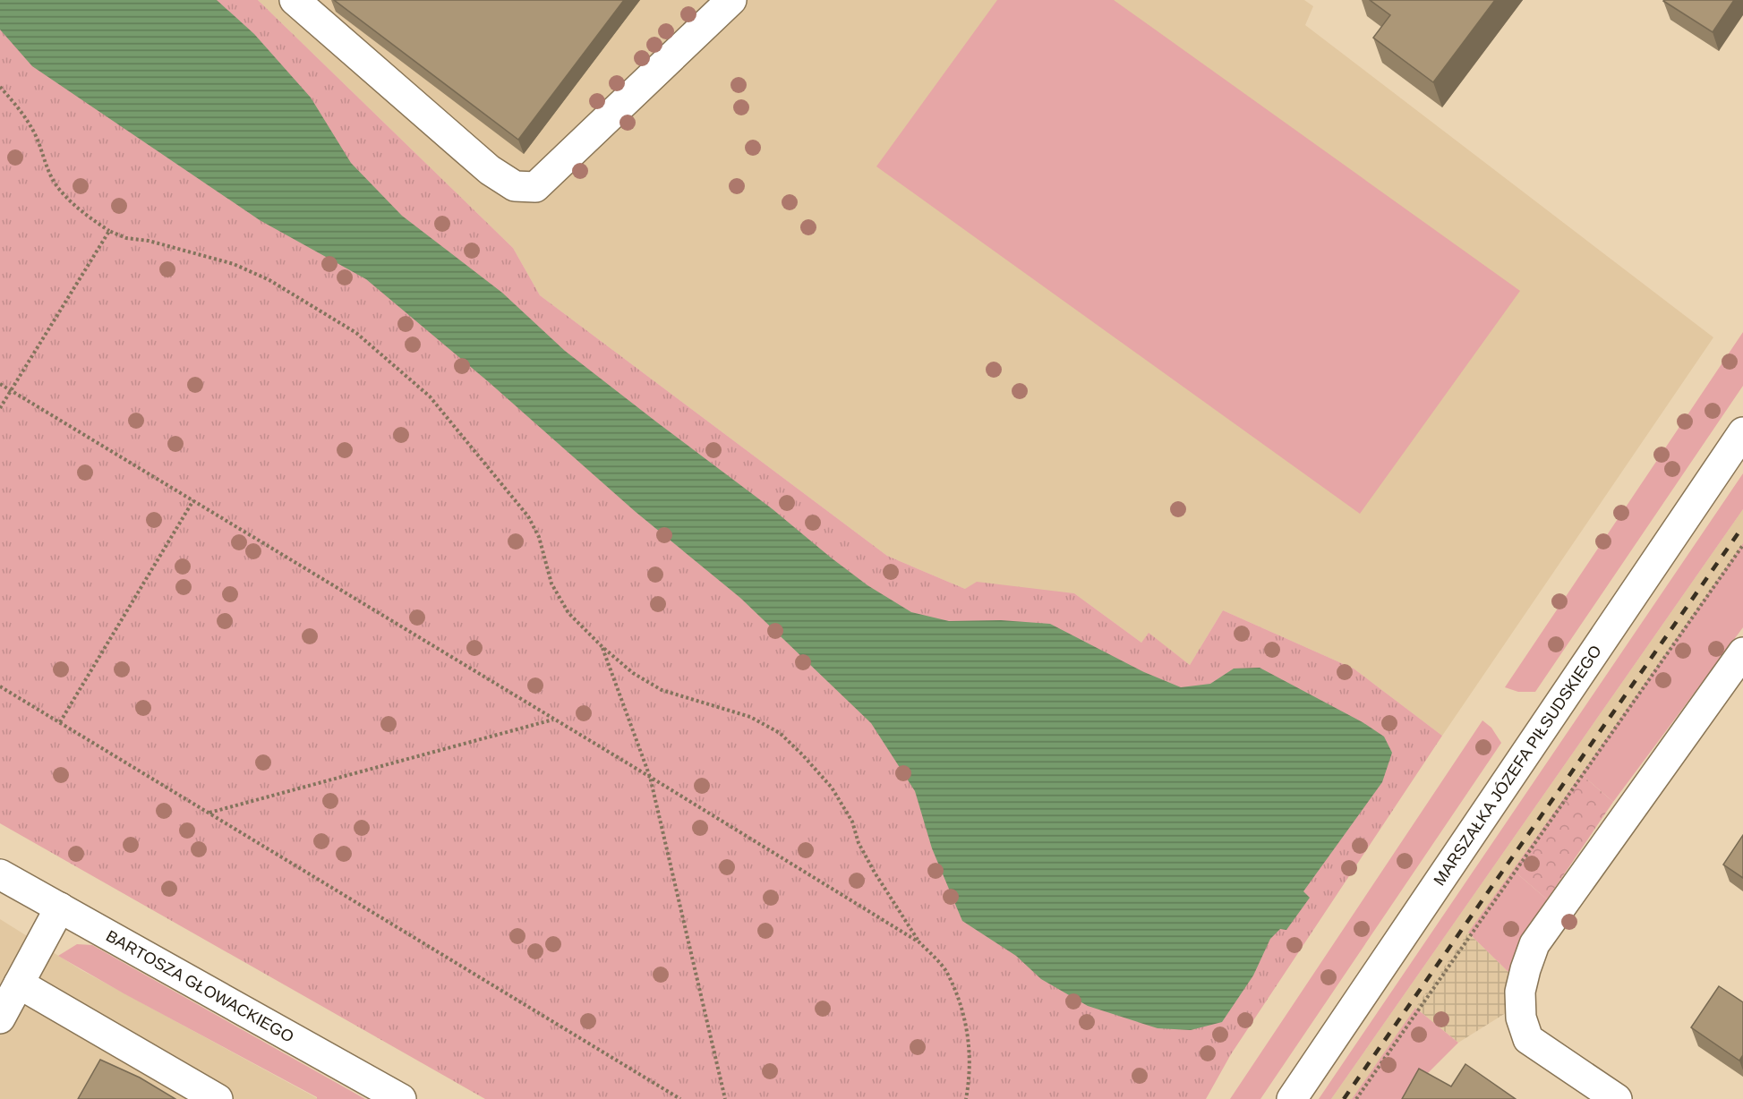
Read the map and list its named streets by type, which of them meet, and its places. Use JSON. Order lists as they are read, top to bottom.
{
  "streets": {
    "street": ["MARSZAŁKA JÓZEFA PIŁSUDSKIEGO", "BARTOSZA GŁOWACKIEGO"]
  }
}
